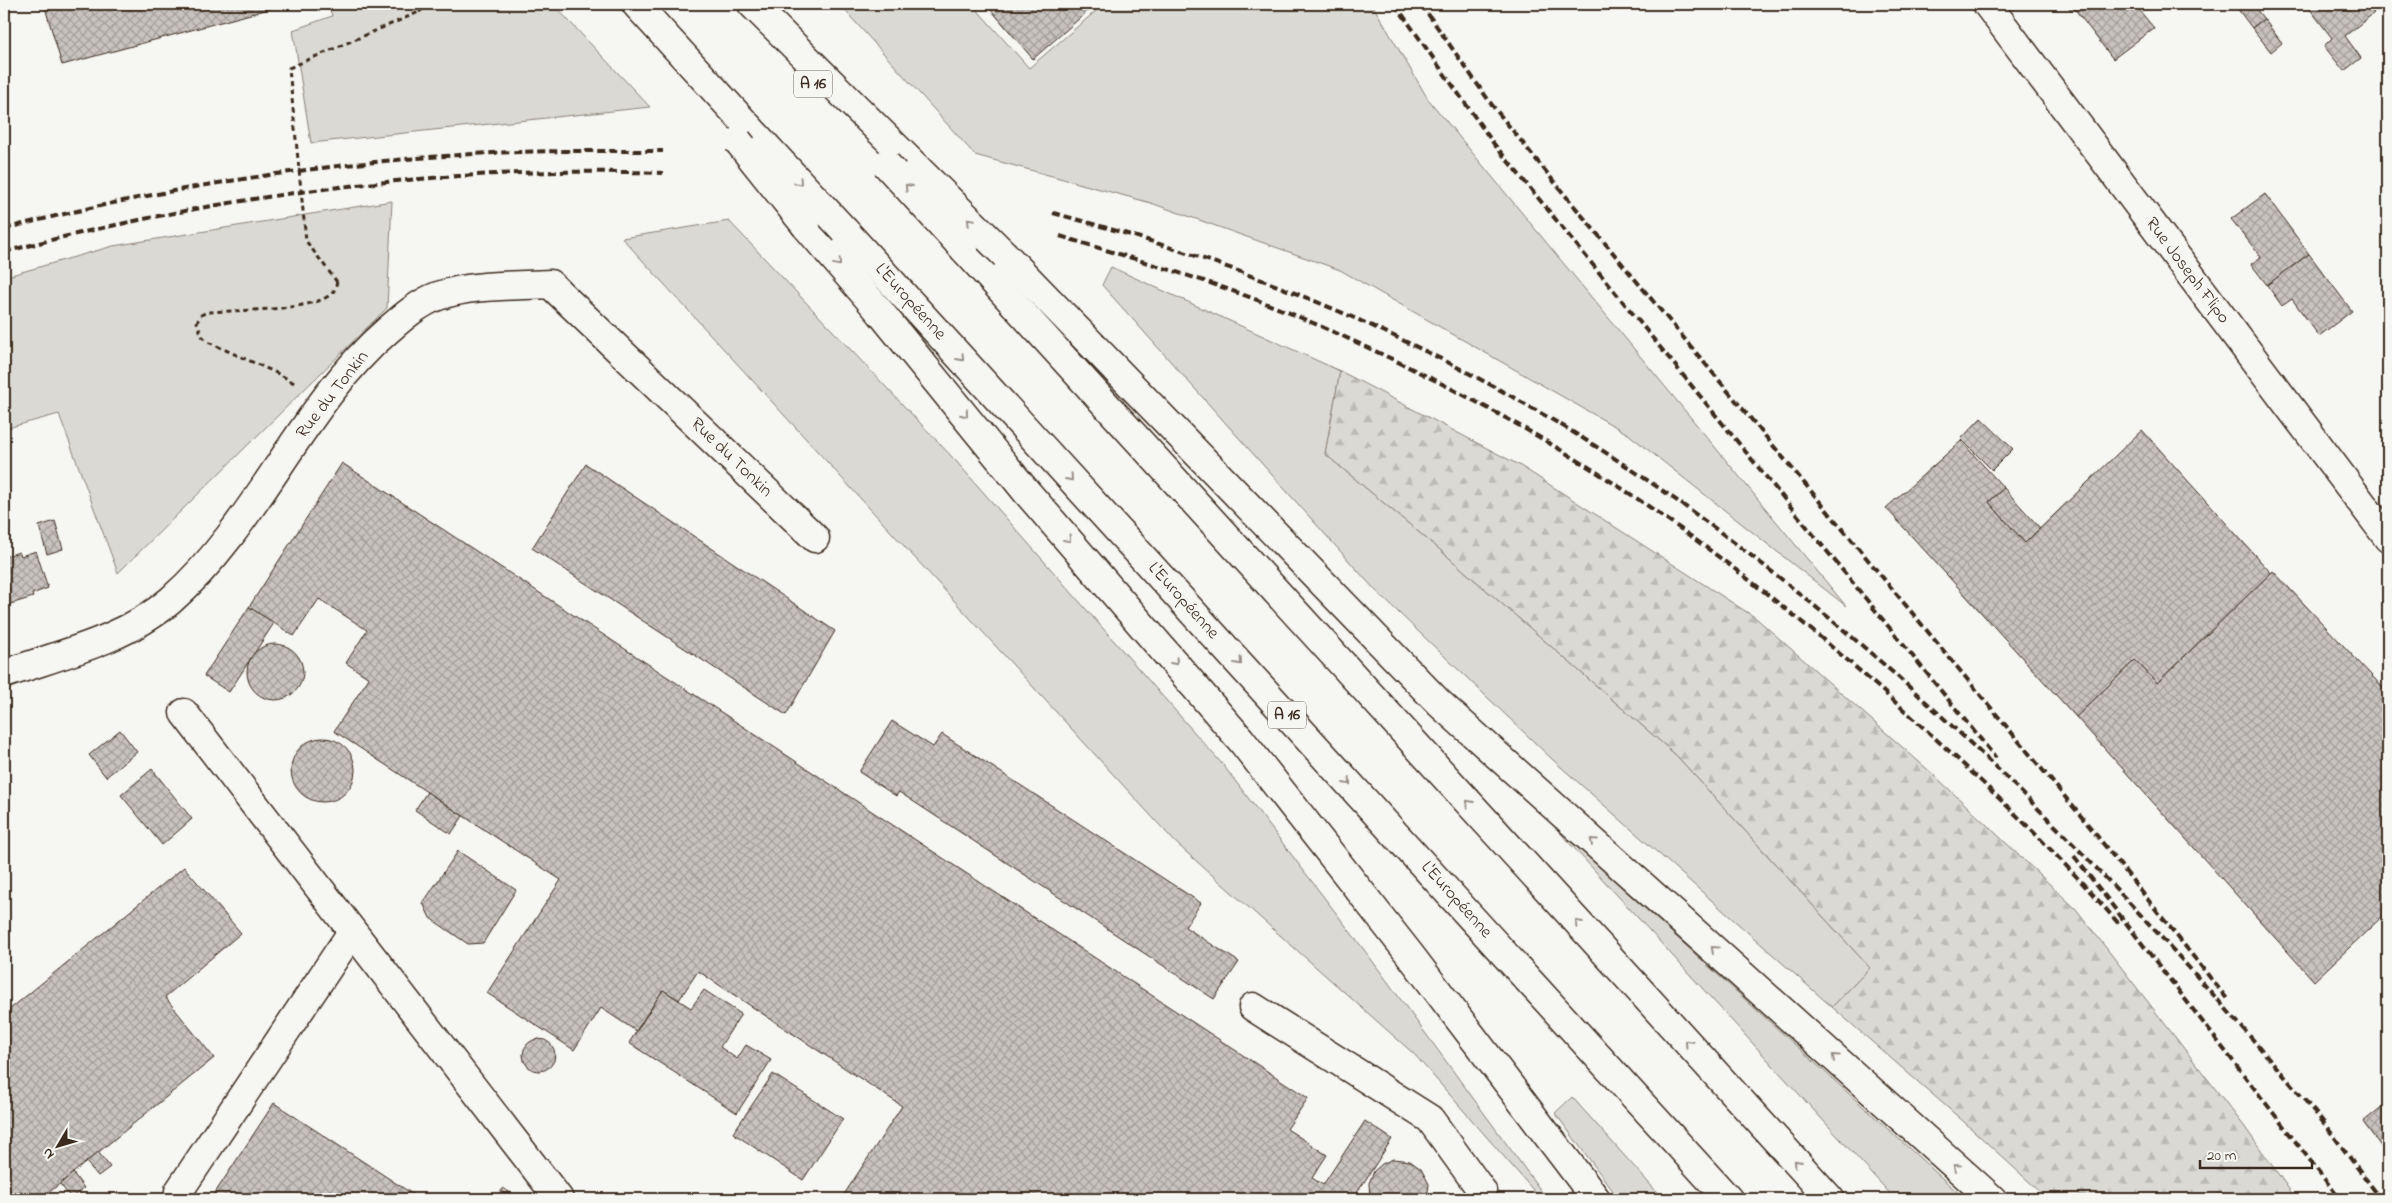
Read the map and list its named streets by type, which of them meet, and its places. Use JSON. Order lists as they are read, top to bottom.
{
  "streets": {
    "main road": [
      "A 16",
      "Rue Joseph Flipo",
      "L'Européenne",
      "Rue du Tonkin"
    ]
  },
  "scale_bar": "20 m",
  "north": "bottom left"
}
